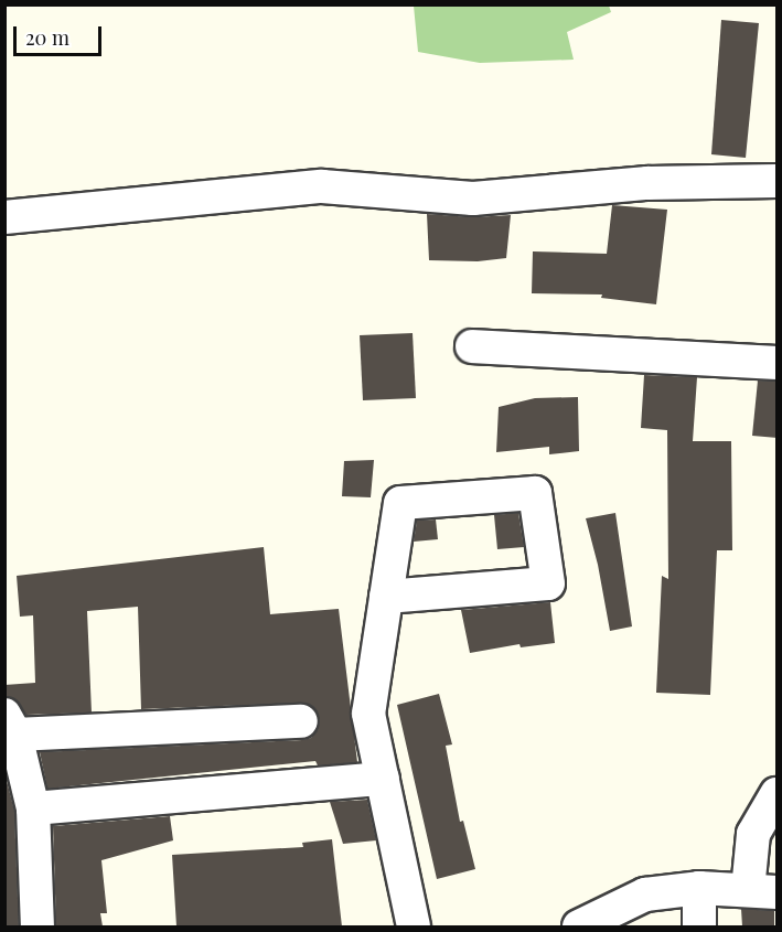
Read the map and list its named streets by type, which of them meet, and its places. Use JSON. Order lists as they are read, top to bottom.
{
  "scale_bar": "20 m"
}
